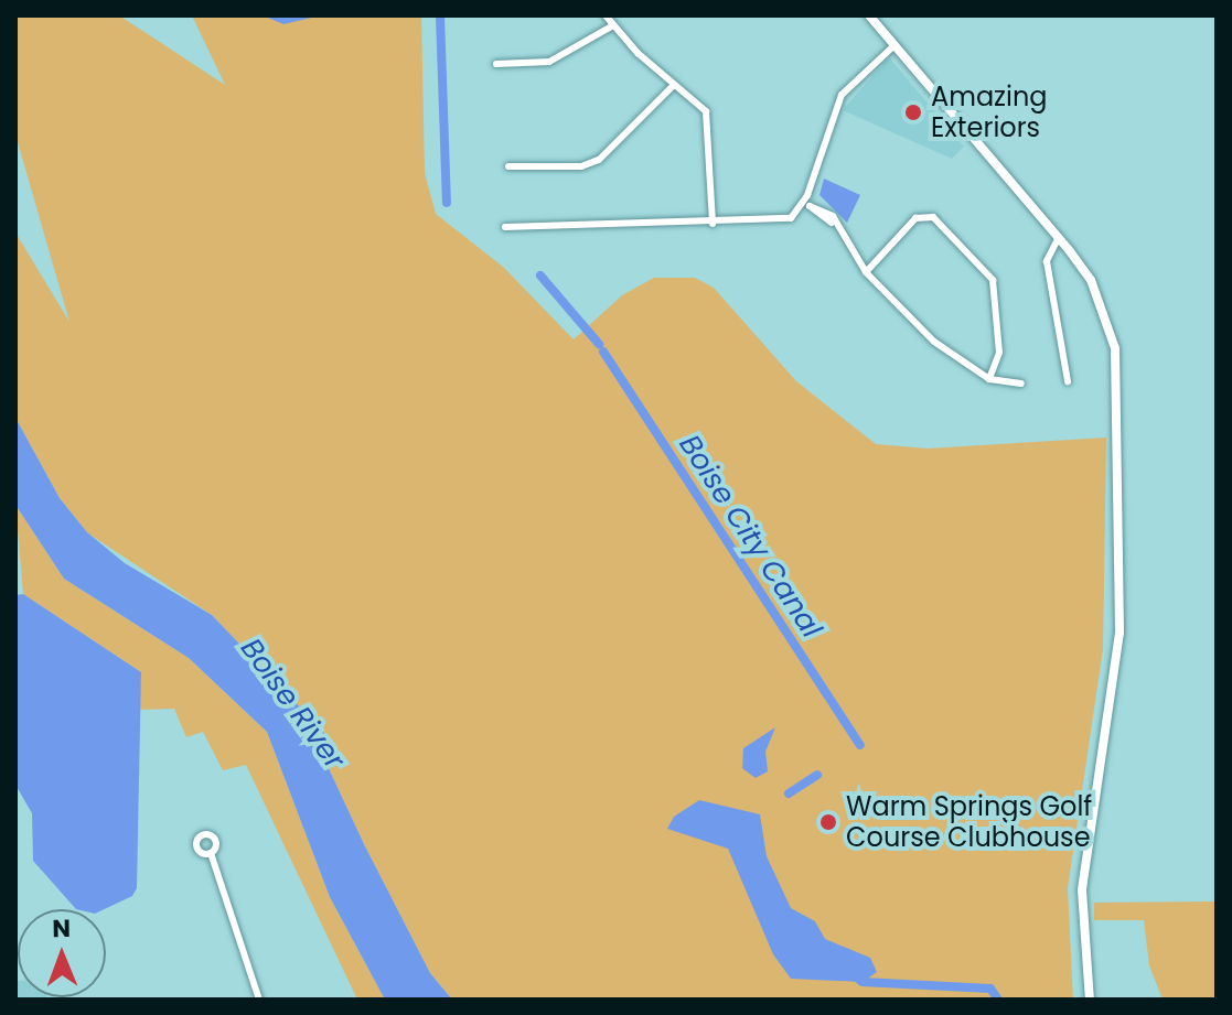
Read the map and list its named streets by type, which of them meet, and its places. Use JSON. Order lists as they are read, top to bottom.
{
  "water": ["Boise City Canal", "Boise River"],
  "places": ["Amazing Exteriors", "Warm Springs Golf Course Clubhouse"],
  "north": "top"
}
